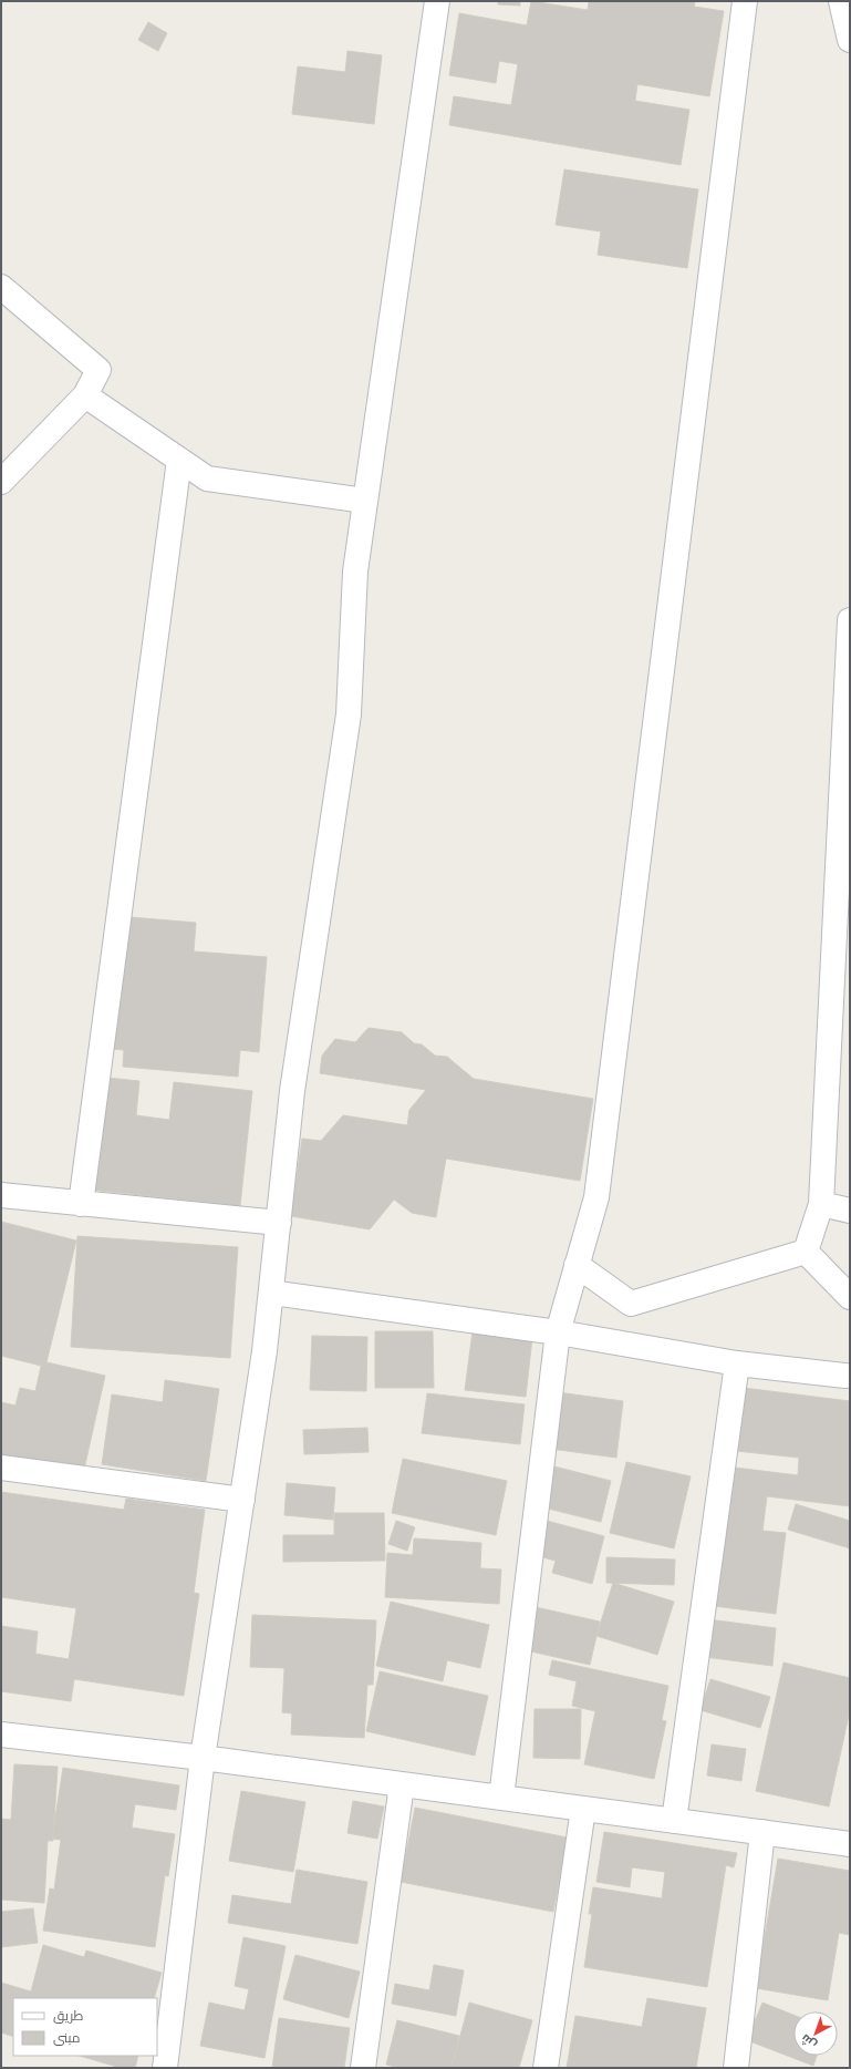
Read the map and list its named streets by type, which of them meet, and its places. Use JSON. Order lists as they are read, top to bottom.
{
  "legend": ["طريق", "مبنى"],
  "north": "bottom left"
}
